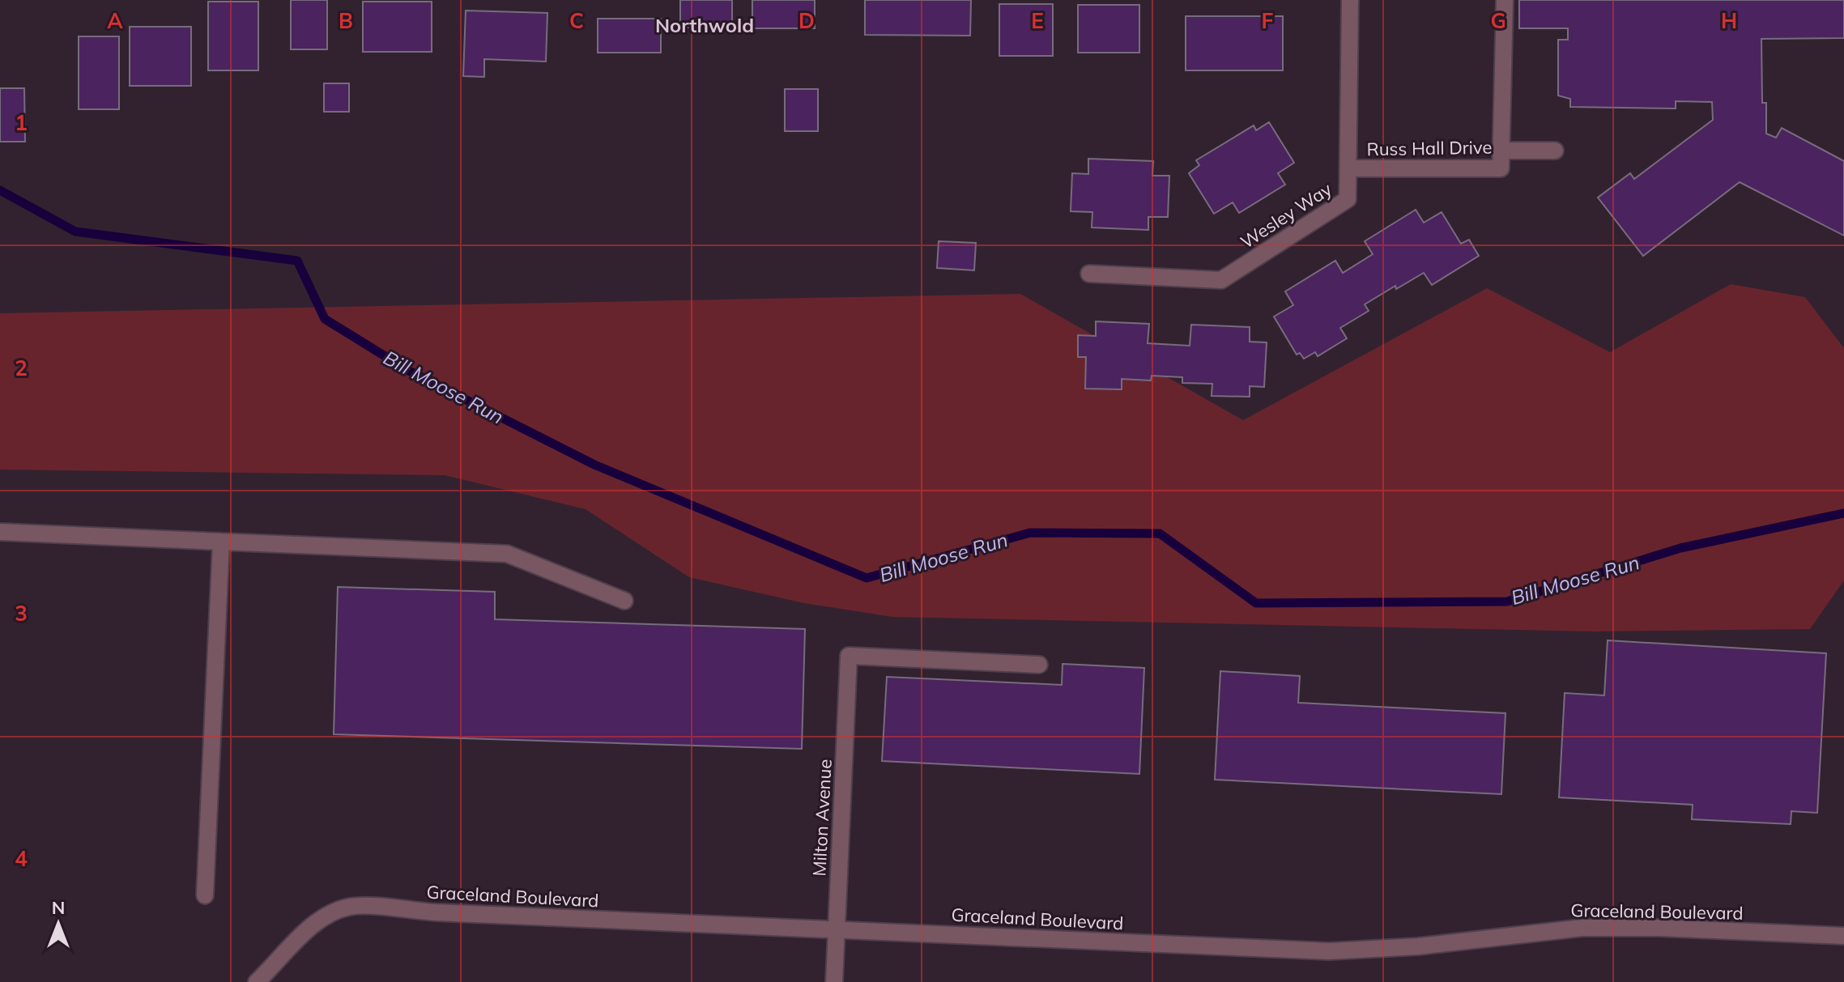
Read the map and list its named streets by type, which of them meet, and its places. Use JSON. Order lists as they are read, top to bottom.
{
  "streets": {
    "street": [
      "Russ Hall Drive",
      "Wesley Way",
      "Milton Avenue",
      "Graceland Boulevard"
    ]
  },
  "crossings": [
    ["Russ Hall Drive", "Wesley Way"],
    ["Milton Avenue", "Graceland Boulevard"]
  ],
  "districts": ["Northwold"],
  "water": ["Bill Moose Run"],
  "north": "top",
  "grid": {
    "columns": [
      "A",
      "B",
      "C",
      "D",
      "E",
      "F",
      "G",
      "H"
    ],
    "rows": [
      "1",
      "2",
      "3",
      "4"
    ]
  }
}
